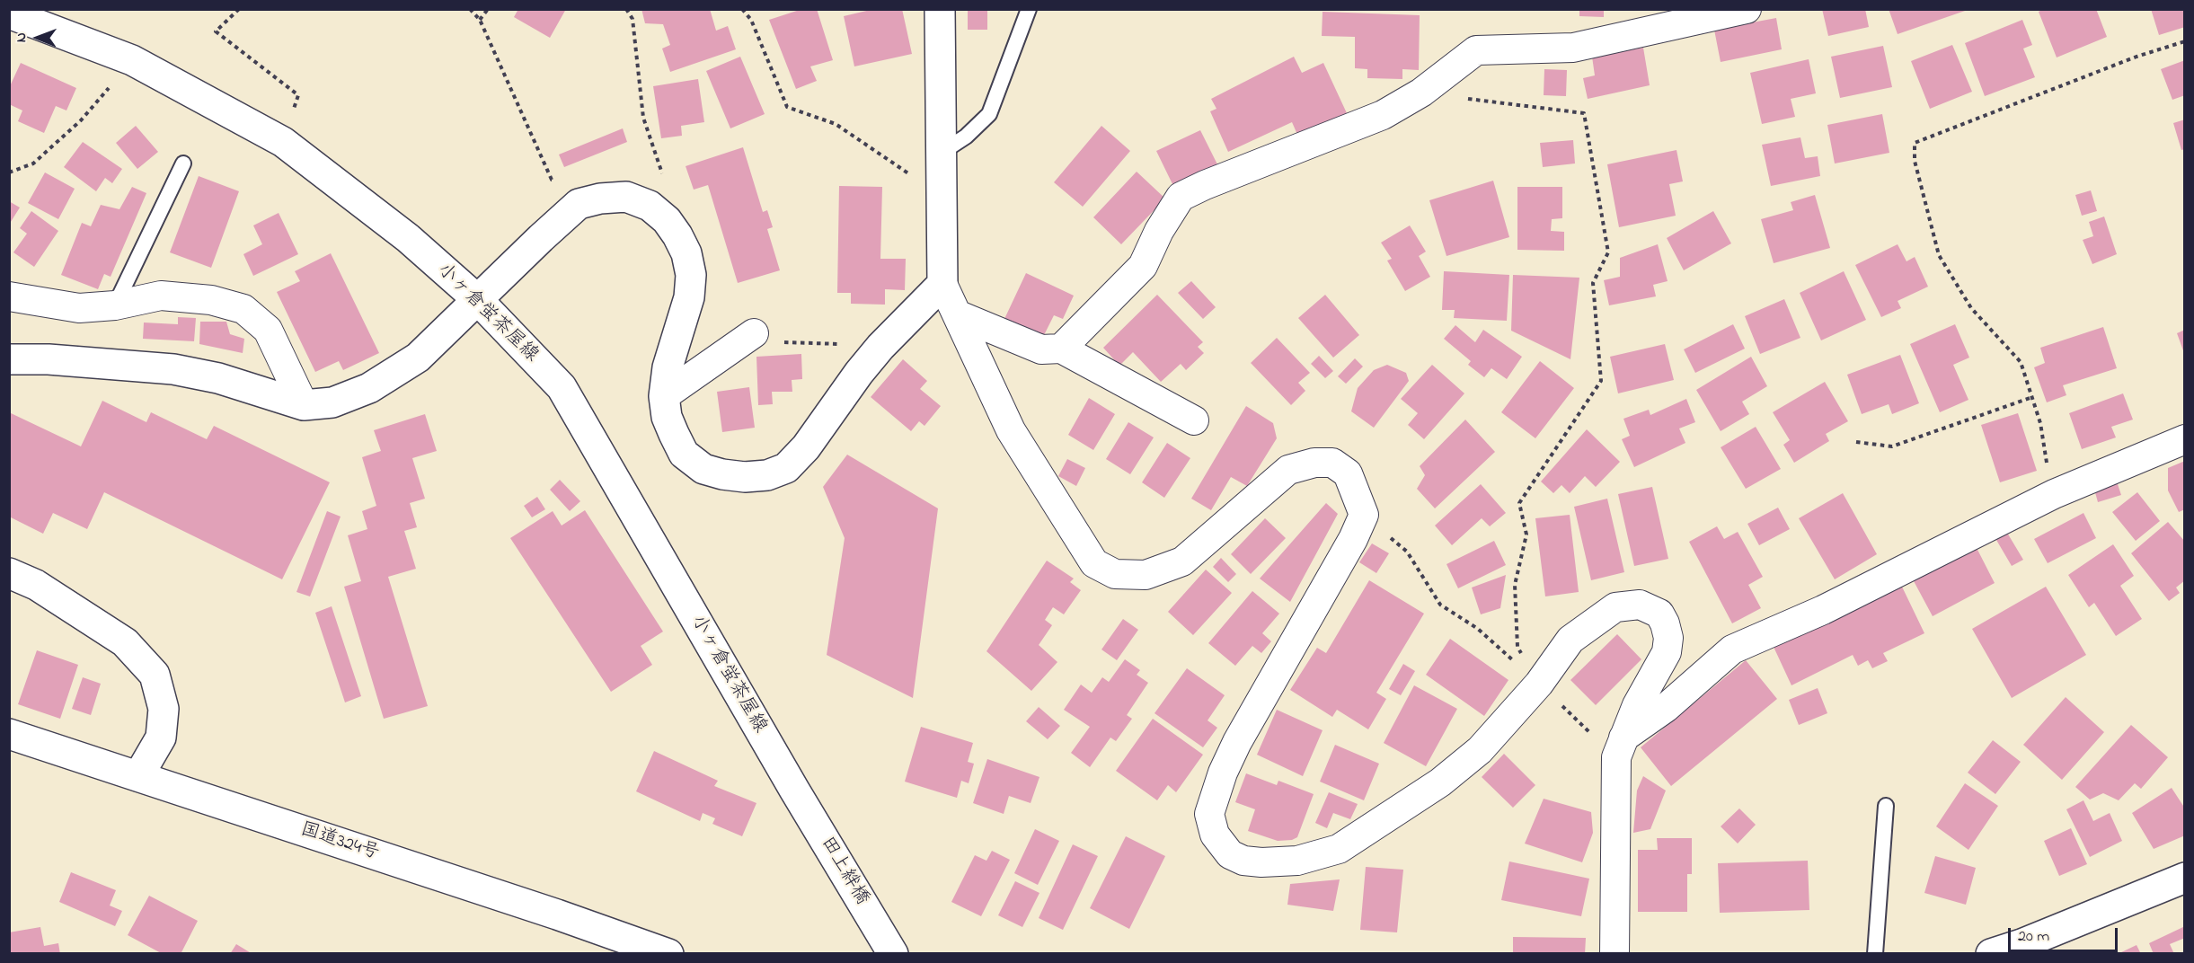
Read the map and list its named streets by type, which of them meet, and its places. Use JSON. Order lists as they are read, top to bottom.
{
  "streets": {
    "main road": ["小ヶ倉蛍茶屋線", "国道324号", "田上絆橋"]
  },
  "crossings": [
    ["小ヶ倉蛍茶屋線", "田上絆橋"]
  ],
  "scale_bar": "20 m",
  "north": "left"
}
